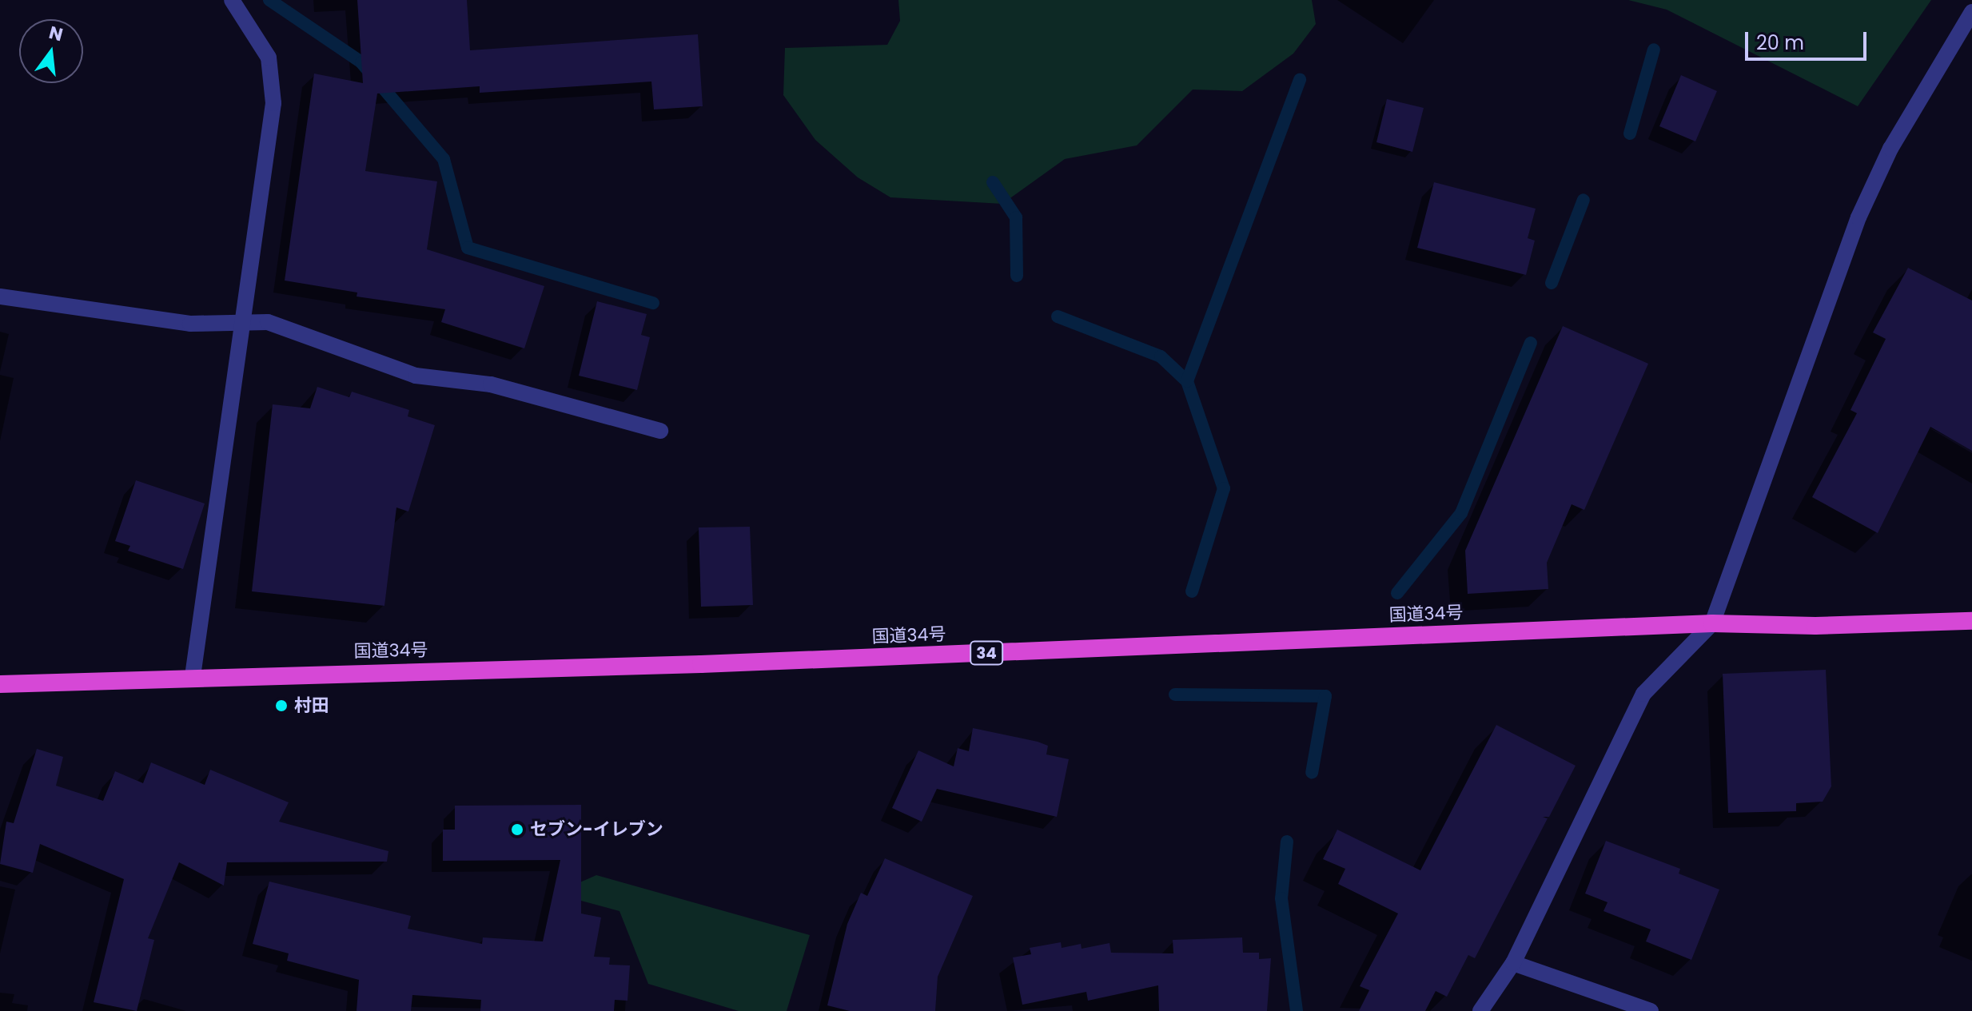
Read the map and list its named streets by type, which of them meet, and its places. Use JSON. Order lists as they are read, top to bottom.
{
  "streets": {
    "highway": ["国道34号", "34"]
  },
  "places": ["村田", "セブン-イレブン"],
  "scale_bar": "20 m",
  "north": "top"
}
